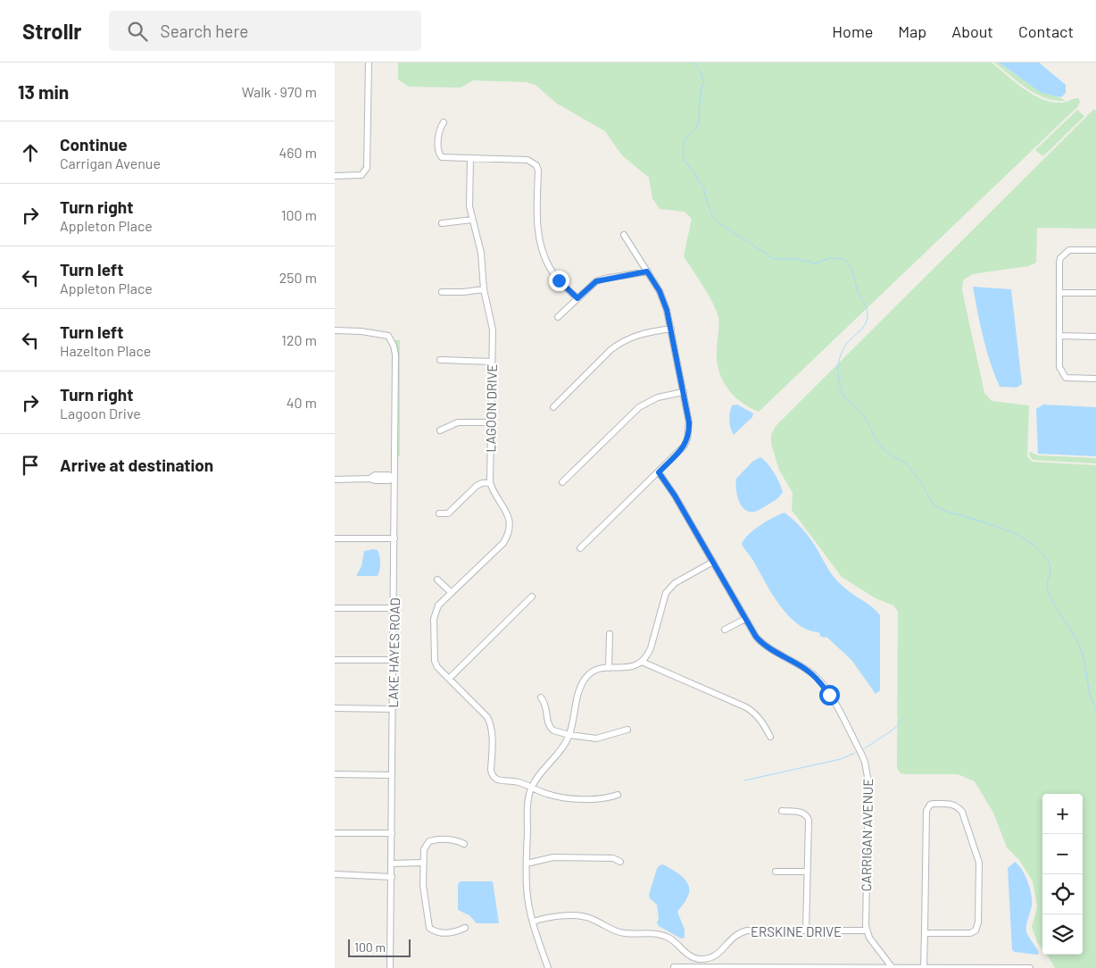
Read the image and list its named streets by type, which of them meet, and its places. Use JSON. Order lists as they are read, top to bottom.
{
  "streets": {
    "street": [
      "LAGOON DRIVE",
      "LAKE HAYES ROAD",
      "CARRIGAN AVENUE",
      "ERSKINE DRIVE"
    ]
  },
  "crossings": [
    ["CARRIGAN AVENUE", "ERSKINE DRIVE"]
  ],
  "scale_bar": "100 m",
  "page": {
    "header": "Strollr",
    "search": "Search here",
    "nav": [
      "Home",
      "Map",
      "About",
      "Contact"
    ],
    "heading": ["13 min", "Walk · 970 m"],
    "list": [
      ["Continue", "Carrigan Avenue", "460 m"],
      ["Turn right", "Appleton Place", "100 m"],
      ["Turn left", "Appleton Place", "250 m"],
      ["Turn left", "Hazelton Place", "120 m"],
      ["Turn right", "Lagoon Drive", "40 m"],
      "Arrive at destination"
    ],
    "map_buttons": ["+", "−"],
    "scale": "100 m"
  }
}
